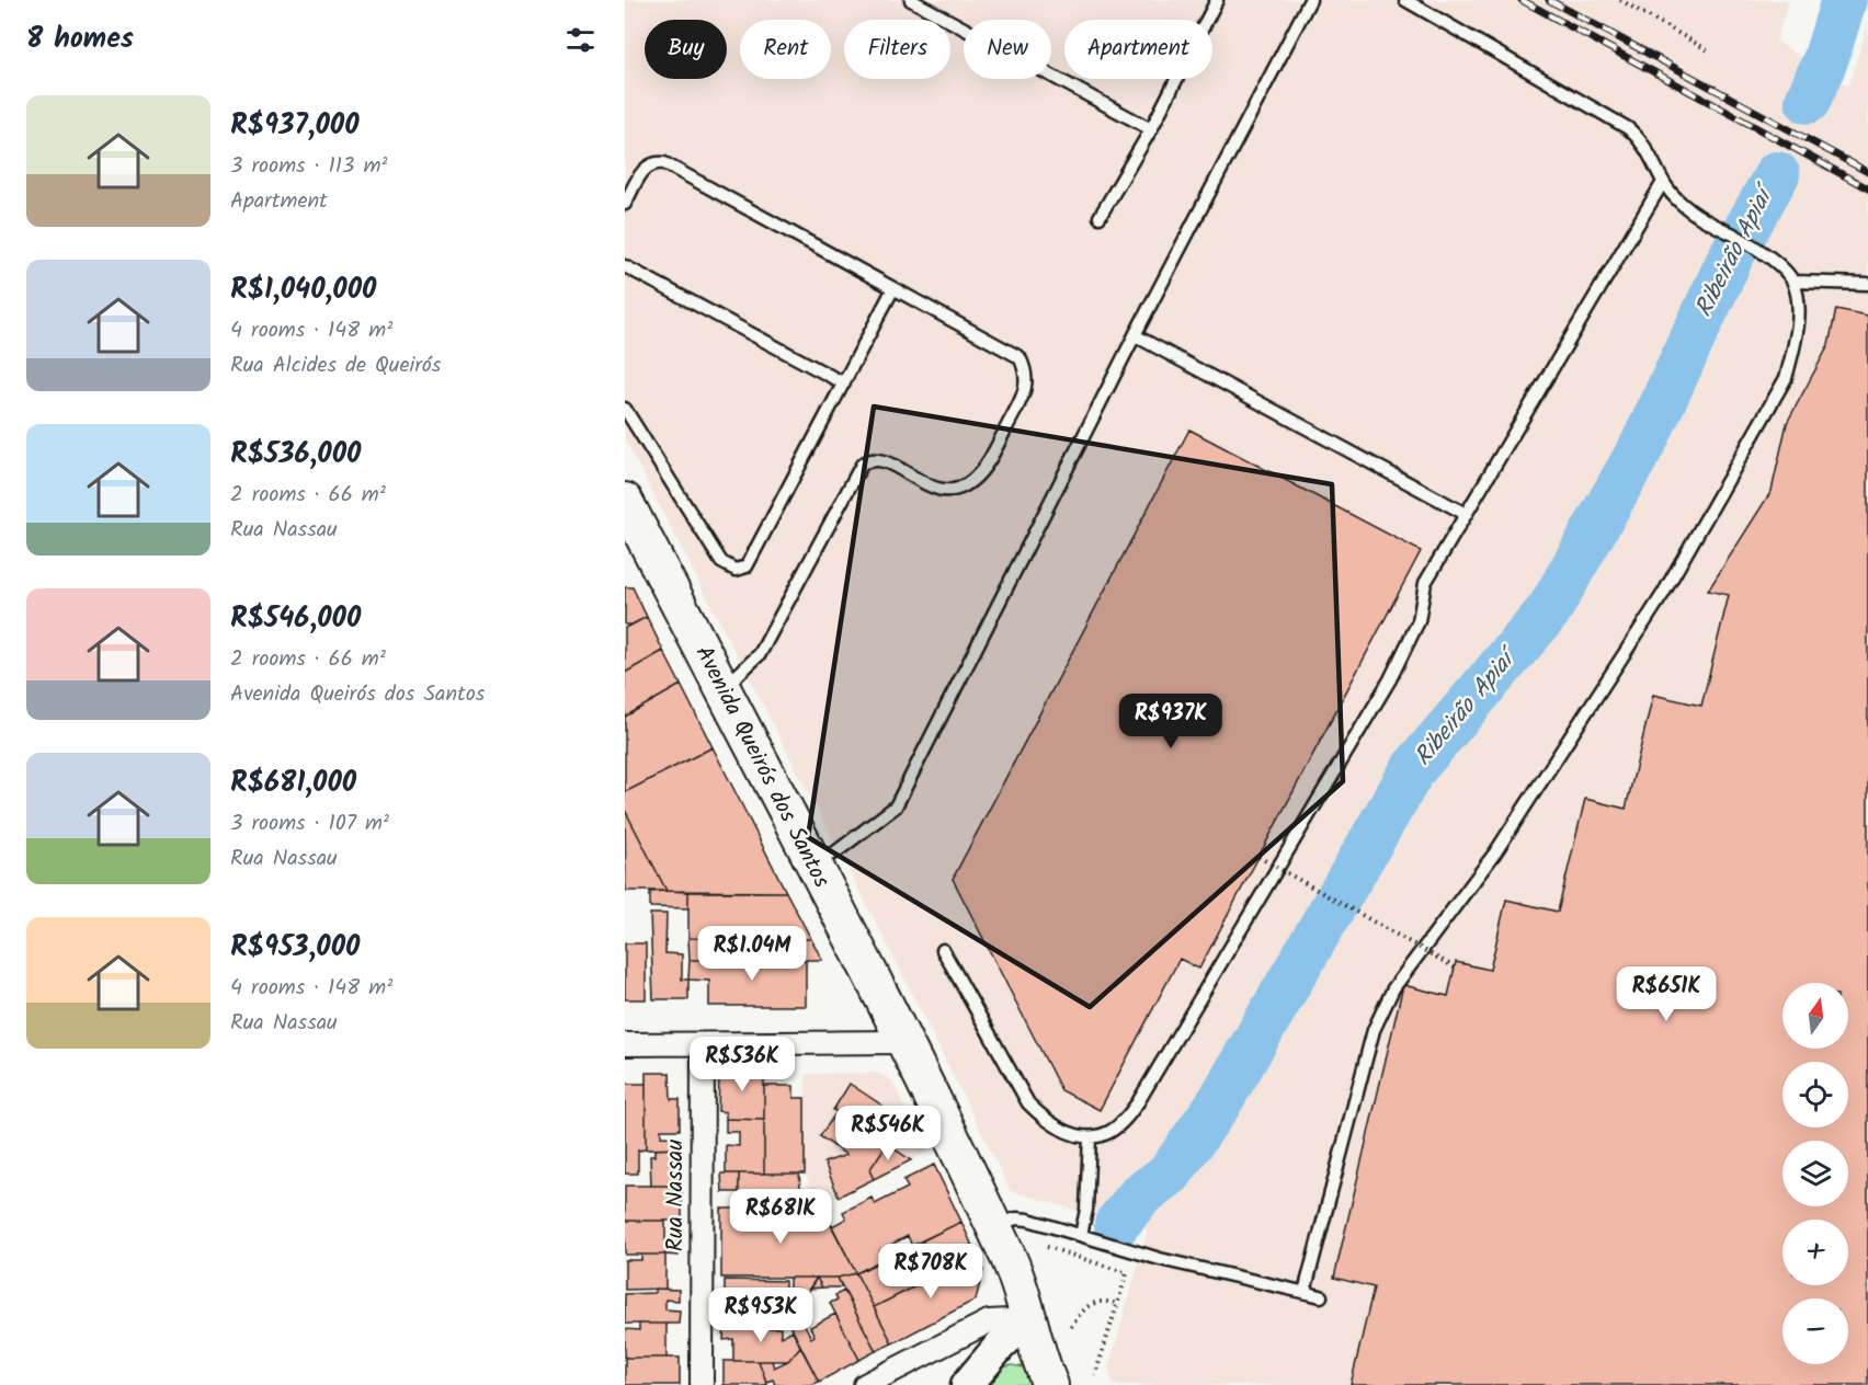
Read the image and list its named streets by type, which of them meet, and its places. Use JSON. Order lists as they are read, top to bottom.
{
  "streets": {
    "main road": ["Avenida Queirós dos Santos"],
    "street": ["Rua Nassau"]
  },
  "water": ["Ribeirão Apiaí"],
  "north": "top",
  "page": {
    "heading": "8 homes",
    "chip": [
      "Buy",
      "Rent",
      "Filters",
      "New",
      "Apartment"
    ],
    "list": [
      {
        "name": "R$937,000",
        "note": "3 rooms · 113 m² · Apartment"
      },
      {
        "name": "R$1,040,000",
        "note": "4 rooms · 148 m² · Rua Alcides de Queirós"
      },
      {
        "name": "R$536,000",
        "note": "2 rooms · 66 m² · Rua Nassau"
      },
      {
        "name": "R$546,000",
        "note": "2 rooms · 66 m² · Avenida Queirós dos Santos"
      },
      {
        "name": "R$681,000",
        "note": "3 rooms · 107 m² · Rua Nassau"
      },
      {
        "name": "R$953,000",
        "note": "4 rooms · 148 m² · Rua Nassau"
      }
    ],
    "price": [
      "R$937K",
      "R$1.04M",
      "R$651K",
      "R$536K",
      "R$546K",
      "R$681K",
      "R$708K",
      "R$953K"
    ],
    "map_buttons": ["+", "−"]
  }
}
